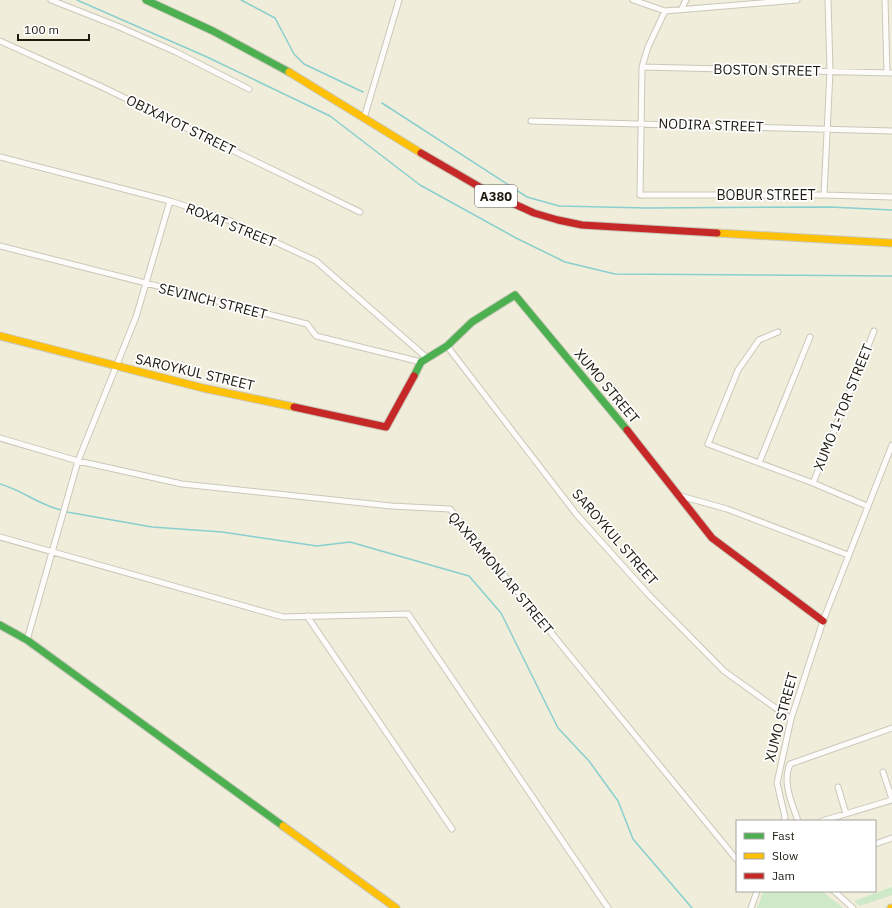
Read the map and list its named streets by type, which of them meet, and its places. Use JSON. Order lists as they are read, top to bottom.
{
  "streets": {
    "main road": ["A380", "SAROYKUL STREET", "XUMO STREET"],
    "street": [
      "BOSTON STREET",
      "OBIXAYOT STREET",
      "NODIRA STREET",
      "BOBUR STREET",
      "ROXAT STREET",
      "SEVINCH STREET",
      "XUMO 1-TOR STREET",
      "QAXRAMONLAR STREET"
    ]
  },
  "crossings": [
    ["NODIRA STREET", "BOBUR STREET"],
    ["ROXAT STREET", "SEVINCH STREET"],
    ["ROXAT STREET", "SAROYKUL STREET"],
    ["SEVINCH STREET", "SAROYKUL STREET"],
    ["SAROYKUL STREET", "XUMO STREET"]
  ],
  "legend": ["Fast", "Slow", "Jam"],
  "scale_bar": "100 m"
}
